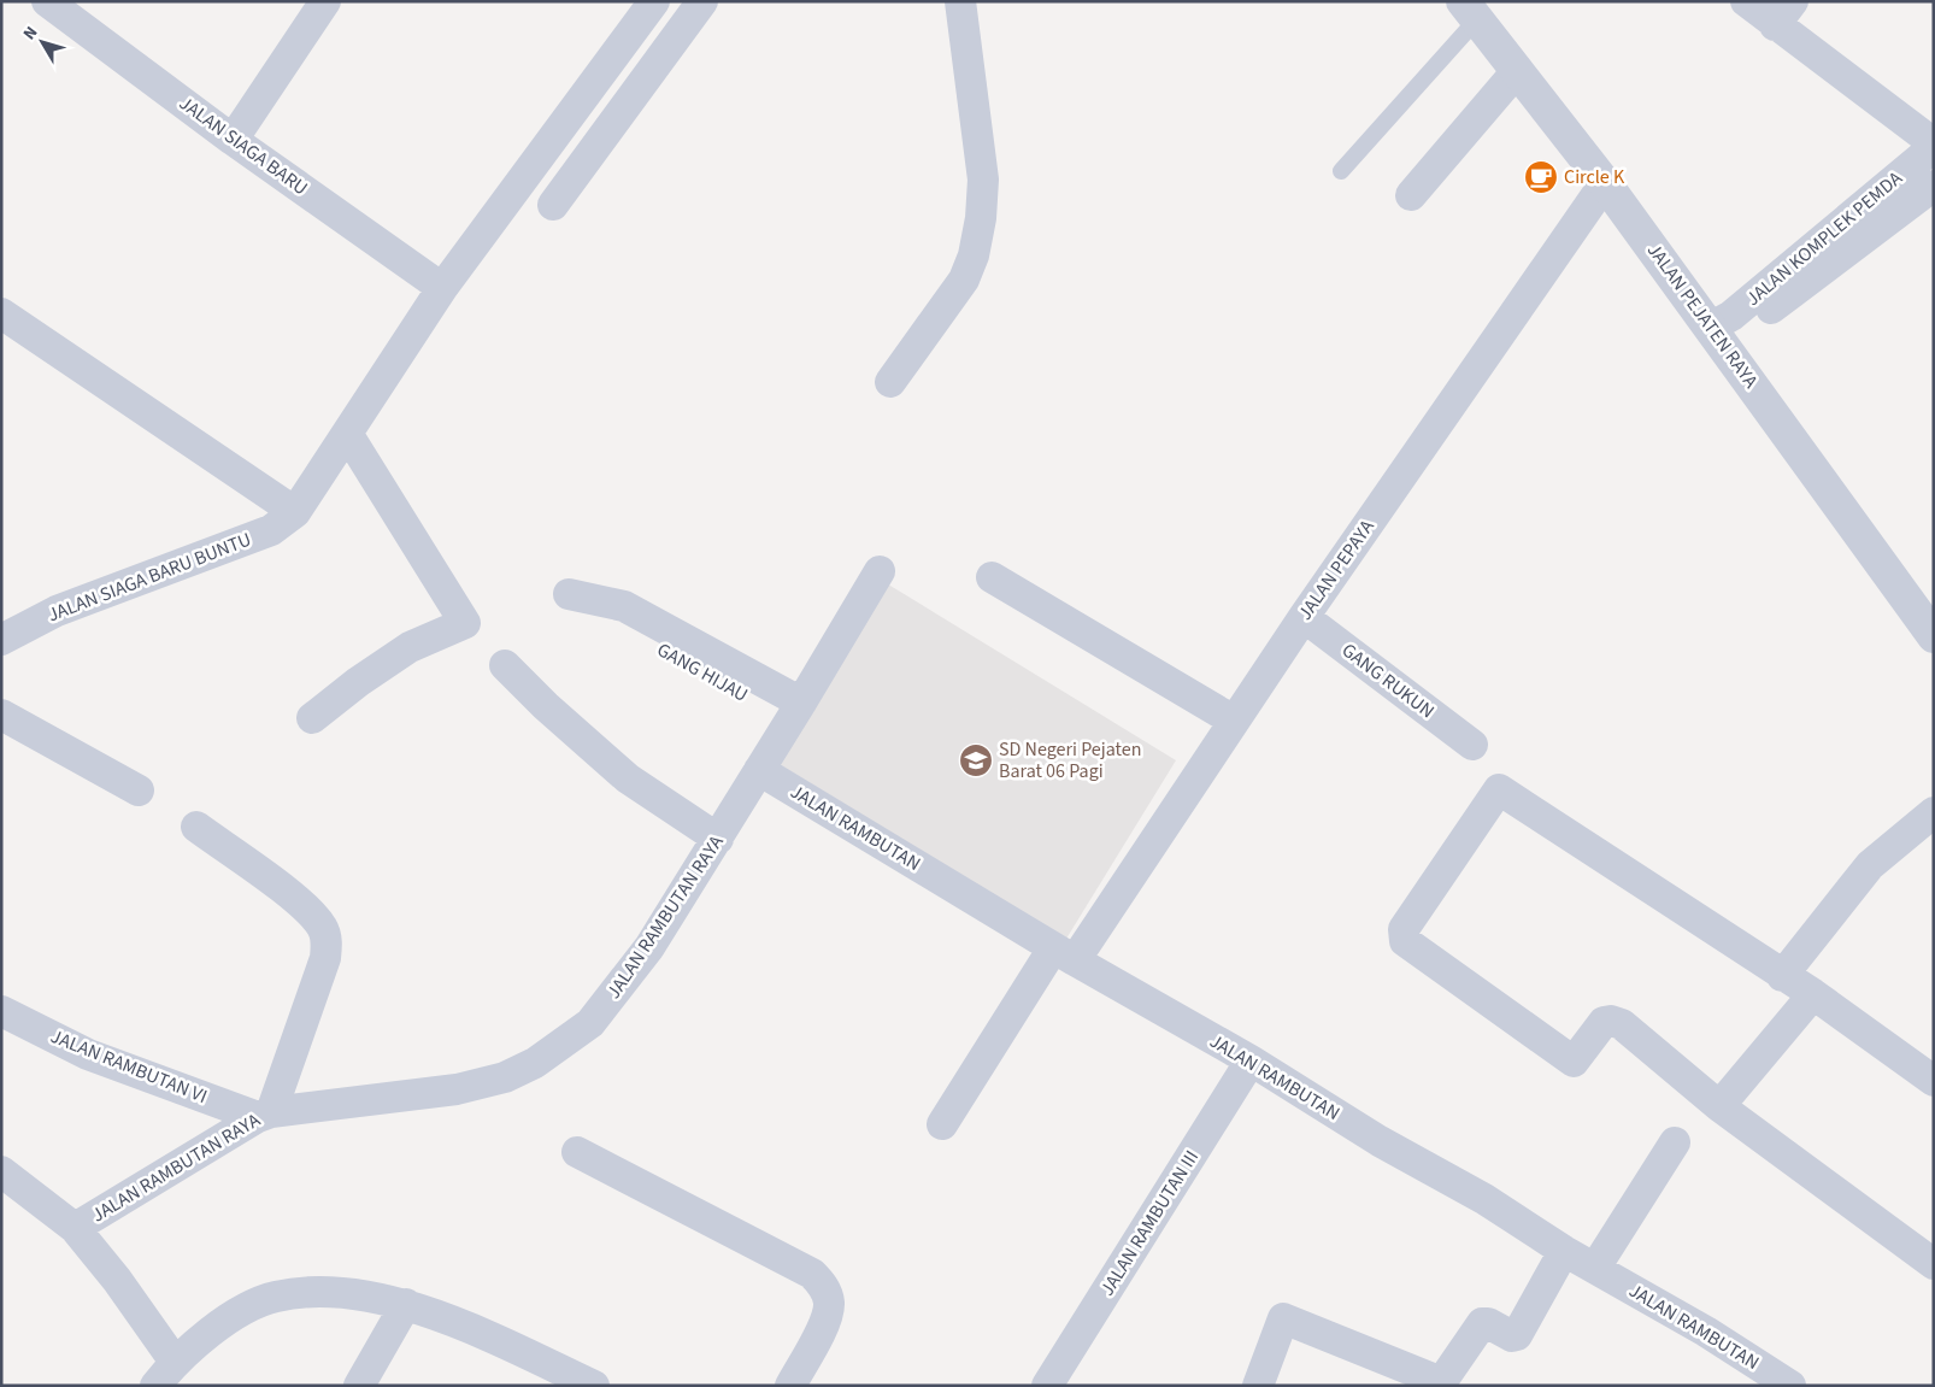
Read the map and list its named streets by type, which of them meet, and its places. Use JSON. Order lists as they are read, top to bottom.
{
  "streets": {
    "street": [
      "JALAN SIAGA BARU",
      "JALAN KOMPLEK PEMDA",
      "JALAN PEJATEN RAYA",
      "JALAN PEPAYA",
      "JALAN SIAGA BARU BUNTU",
      "GANG HIJAU",
      "GANG RUKUN",
      "JALAN RAMBUTAN",
      "JALAN RAMBUTAN RAYA",
      "JALAN RAMBUTAN VI",
      "JALAN RAMBUTAN III"
    ]
  },
  "crossings": [
    ["JALAN SIAGA BARU", "JALAN SIAGA BARU BUNTU"],
    ["JALAN KOMPLEK PEMDA", "JALAN PEJATEN RAYA"],
    ["JALAN PEJATEN RAYA", "JALAN PEPAYA"],
    ["JALAN PEPAYA", "GANG RUKUN"],
    ["JALAN PEPAYA", "JALAN RAMBUTAN"],
    ["GANG HIJAU", "JALAN RAMBUTAN RAYA"],
    ["JALAN RAMBUTAN", "JALAN RAMBUTAN RAYA"],
    ["JALAN RAMBUTAN", "JALAN RAMBUTAN III"],
    ["JALAN RAMBUTAN RAYA", "JALAN RAMBUTAN VI"]
  ],
  "places": {
    "cafe": ["Circle K"],
    "school or university": ["SD Negeri Pejaten Barat 06 Pagi"]
  },
  "north": "top left"
}
